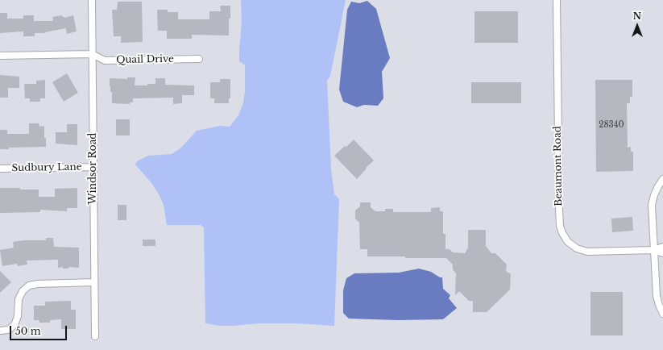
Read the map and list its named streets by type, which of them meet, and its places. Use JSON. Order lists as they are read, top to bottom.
{
  "streets": {
    "street": [
      "Quail Drive",
      "Beaumont Road",
      "Sudbury Lane",
      "Windsor Road"
    ]
  },
  "crossings": [
    ["Quail Drive", "Windsor Road"],
    ["Sudbury Lane", "Windsor Road"]
  ],
  "house_numbers": ["28340"],
  "scale_bar": "50 m",
  "north": "top"
}
